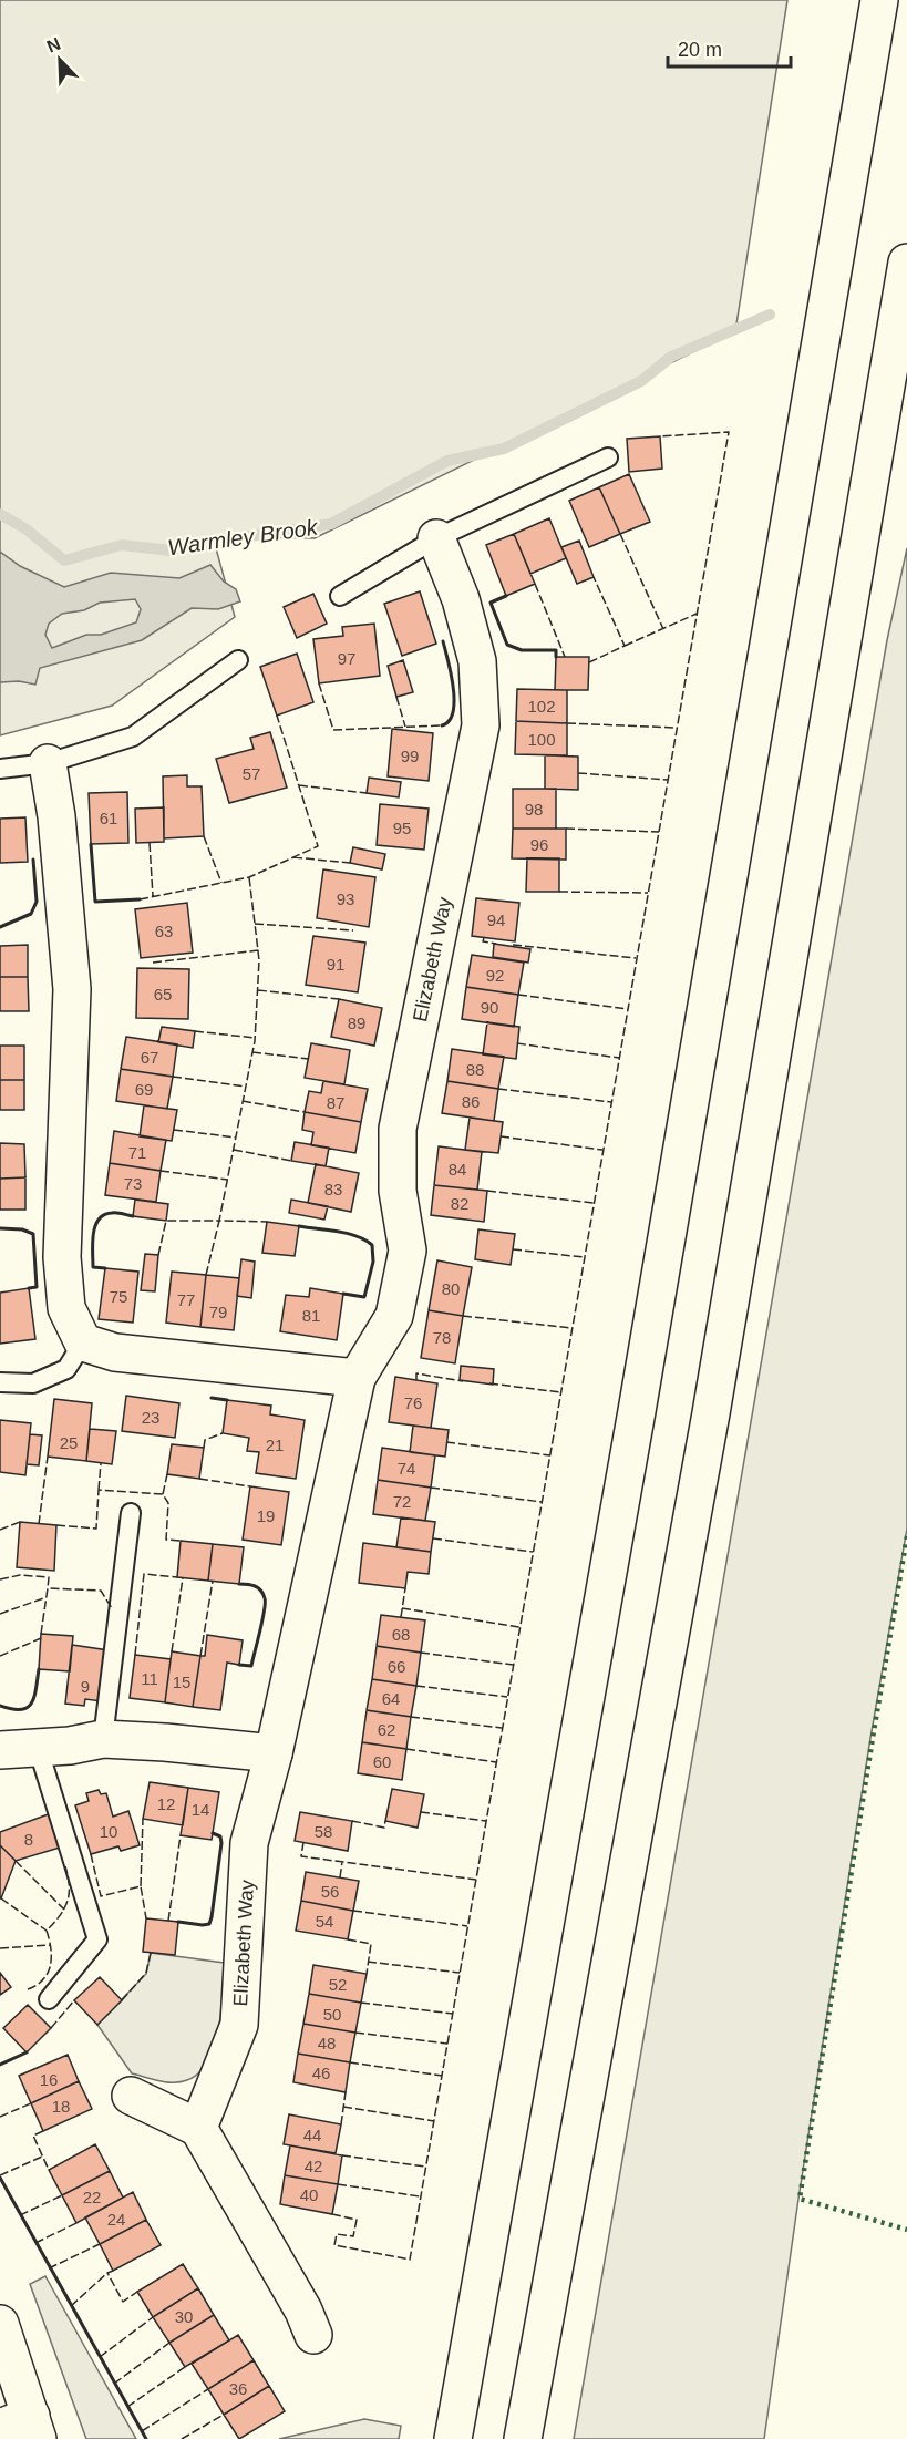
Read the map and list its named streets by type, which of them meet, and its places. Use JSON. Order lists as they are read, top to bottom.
{
  "streets": {
    "main road": ["Elizabeth Way"]
  },
  "water": ["Warmley Brook"],
  "house_numbers": [
    "97",
    "102",
    "100",
    "99",
    "57",
    "98",
    "61",
    "95",
    "96",
    "93",
    "94",
    "63",
    "91",
    "92",
    "65",
    "90",
    "89",
    "67",
    "88",
    "69",
    "86",
    "87",
    "71",
    "84",
    "73",
    "83",
    "82",
    "80",
    "75",
    "77",
    "79",
    "81",
    "78",
    "76",
    "23",
    "25",
    "21",
    "74",
    "72",
    "19",
    "68",
    "66",
    "11",
    "15",
    "9",
    "64",
    "62",
    "60",
    "12",
    "14",
    "10",
    "58",
    "8",
    "56",
    "54",
    "52",
    "50",
    "48",
    "46",
    "16",
    "18",
    "44",
    "42",
    "40",
    "22",
    "24",
    "30",
    "36"
  ],
  "scale_bar": "20 m",
  "north": "top left"
}
